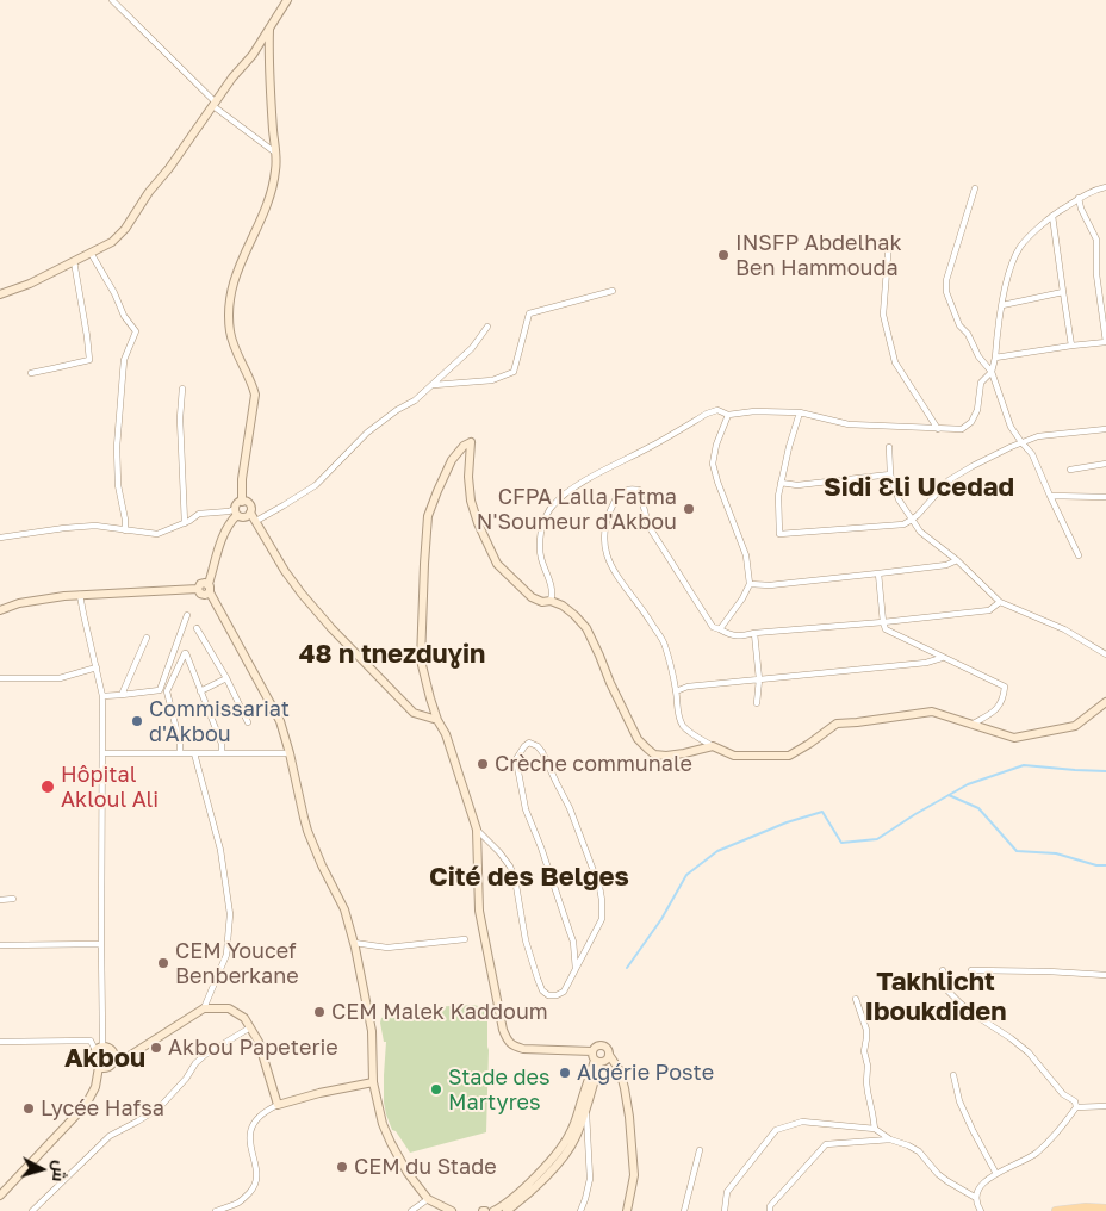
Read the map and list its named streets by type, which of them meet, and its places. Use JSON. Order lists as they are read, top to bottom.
{
  "districts": [
    "Sidi Ɛli Ucedad",
    "48 n tnezduɣin",
    "Cité des Belges",
    "Takhlicht Iboukdiden",
    "Akbou"
  ],
  "places": [
    "INSFP Abdelhak Ben Hammouda",
    "CFPA Lalla Fatma N'Soumeur d'Akbou",
    "Commissariat d'Akbou",
    "Crèche communale",
    "Hôpital Akloul Ali",
    "CEM Youcef Benberkane",
    "CEM Malek Kaddoum",
    "Akbou Papeterie",
    "Algérie Poste",
    "Stade des Martyres",
    "Lycée Hafsa",
    "CEM du Stade"
  ],
  "north": "right"
}
